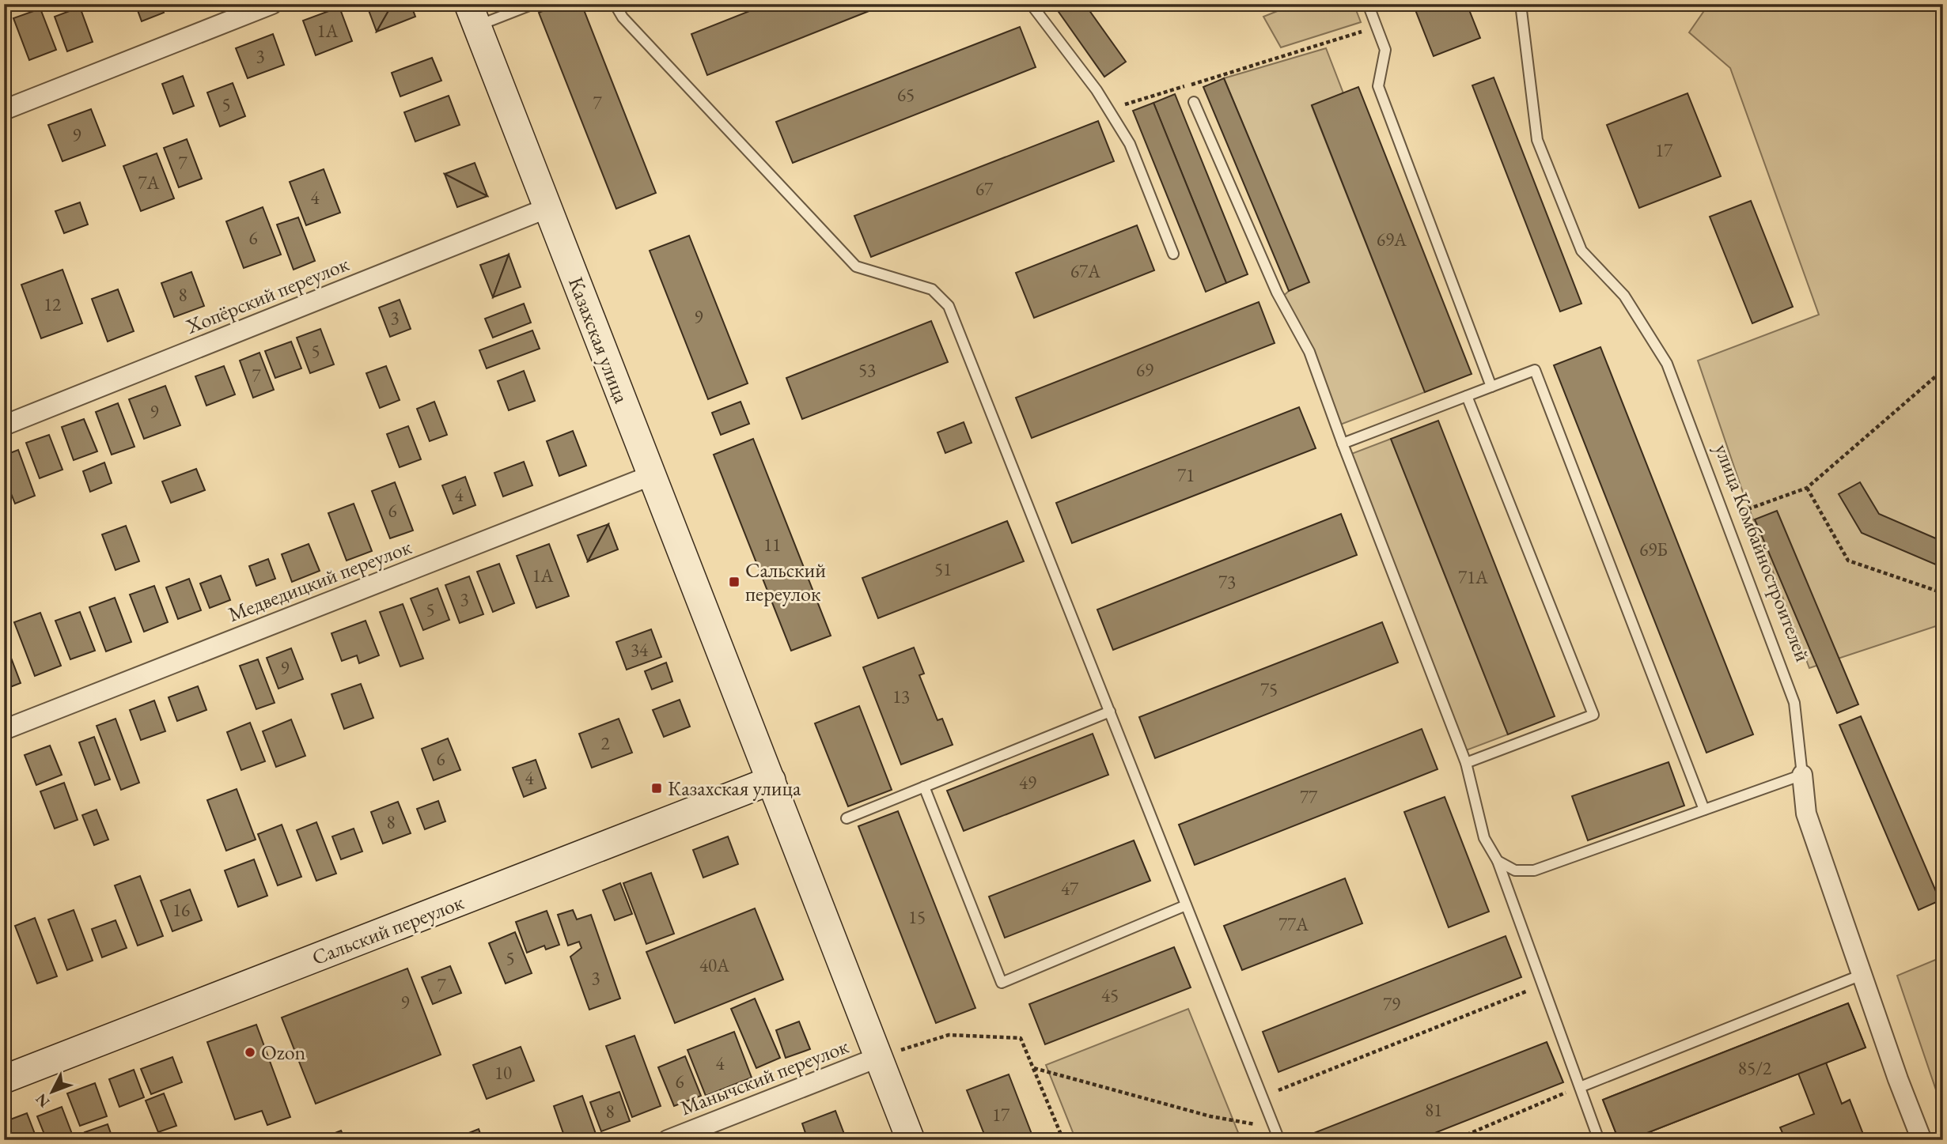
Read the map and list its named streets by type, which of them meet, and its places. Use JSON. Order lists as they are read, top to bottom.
{
  "streets": {
    "main road": ["Казахская улица", "Сальский переулок"],
    "street": [
      "Хопёрский переулок",
      "улица Комбайностроителей",
      "Медведицкий переулок",
      "Манычский переулок"
    ]
  },
  "crossings": [
    ["Хопёрский переулок", "Казахская улица"],
    ["Казахская улица", "Медведицкий переулок"],
    ["Казахская улица", "Сальский переулок"],
    ["Казахская улица", "Манычский переулок"]
  ],
  "places": {
    "transit": ["Сальский переулок", "Казахская улица"],
    "other": ["Ozon"]
  },
  "house_numbers": [
    "1А",
    "3",
    "65",
    "7",
    "5",
    "9",
    "17",
    "7",
    "7А",
    "67",
    "4",
    "6",
    "69А",
    "67А",
    "8",
    "12",
    "9",
    "3",
    "5",
    "53",
    "69",
    "7",
    "9",
    "71",
    "4",
    "6",
    "11",
    "69Б",
    "51",
    "1А",
    "71А",
    "73",
    "3",
    "5",
    "34",
    "9",
    "75",
    "13",
    "2",
    "6",
    "4",
    "49",
    "77",
    "8",
    "47",
    "16",
    "15",
    "77А",
    "5",
    "40А",
    "3",
    "7",
    "45",
    "9",
    "79",
    "4",
    "85/2",
    "10",
    "6",
    "81",
    "8",
    "17"
  ],
  "north": "bottom left"
}
